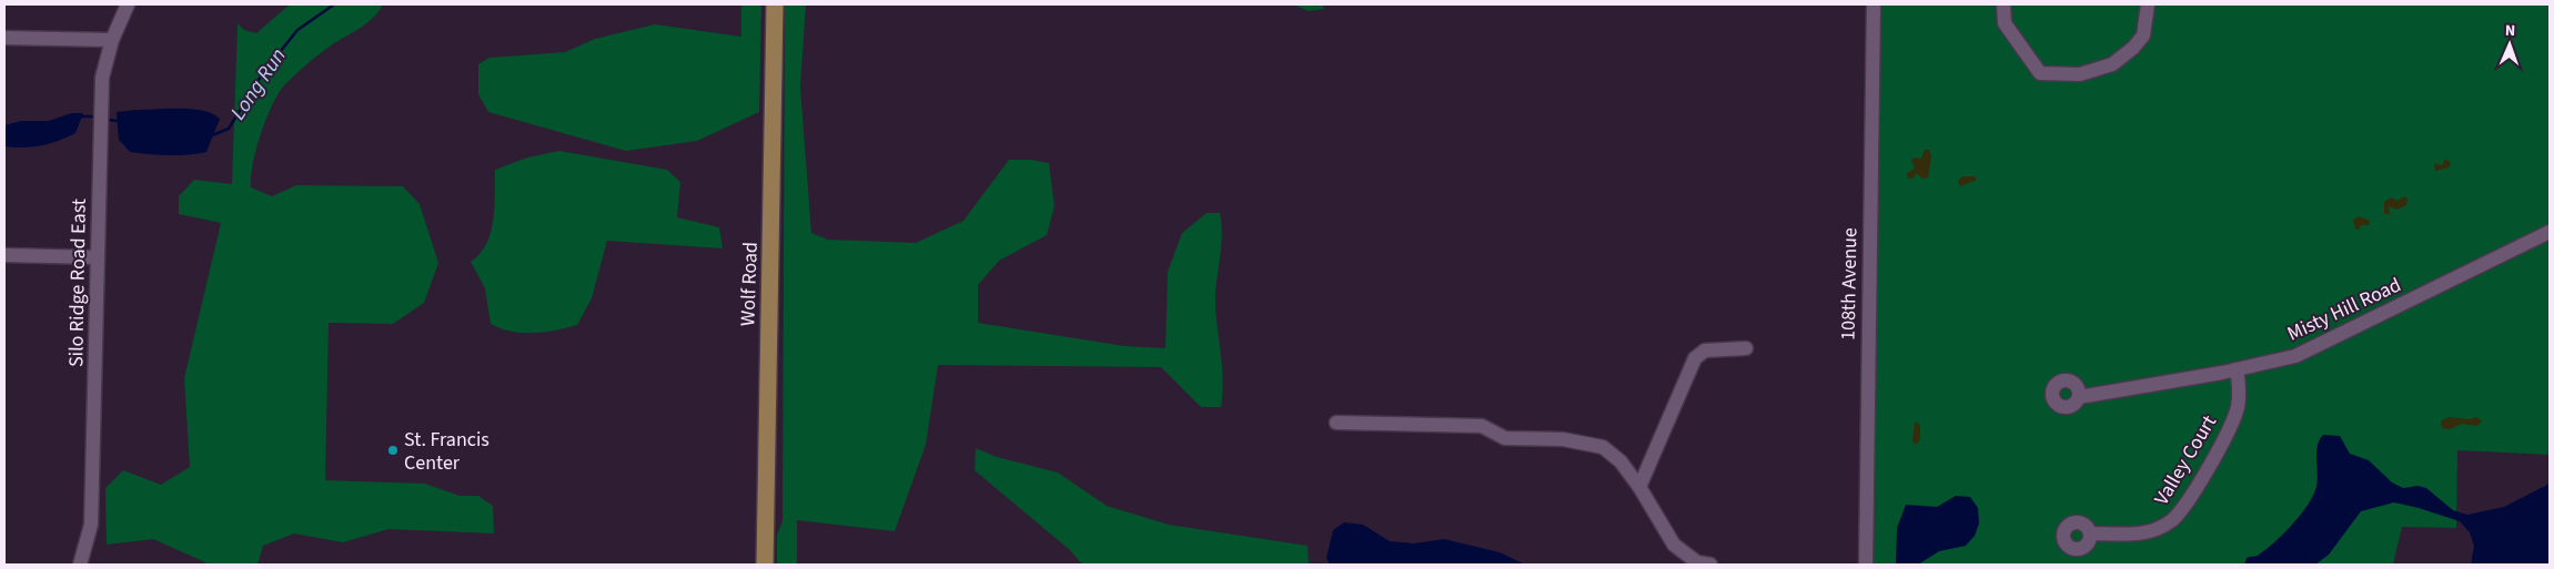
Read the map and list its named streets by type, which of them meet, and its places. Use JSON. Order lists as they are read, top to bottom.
{
  "streets": {
    "main road": ["Wolf Road"],
    "street": [
      "Silo Ridge Road East",
      "108th Avenue",
      "Misty Hill Road",
      "Valley Court"
    ]
  },
  "crossings": [
    ["Misty Hill Road", "Valley Court"]
  ],
  "water": ["Long Run"],
  "places": ["St. Francis Center"],
  "north": "top"
}
